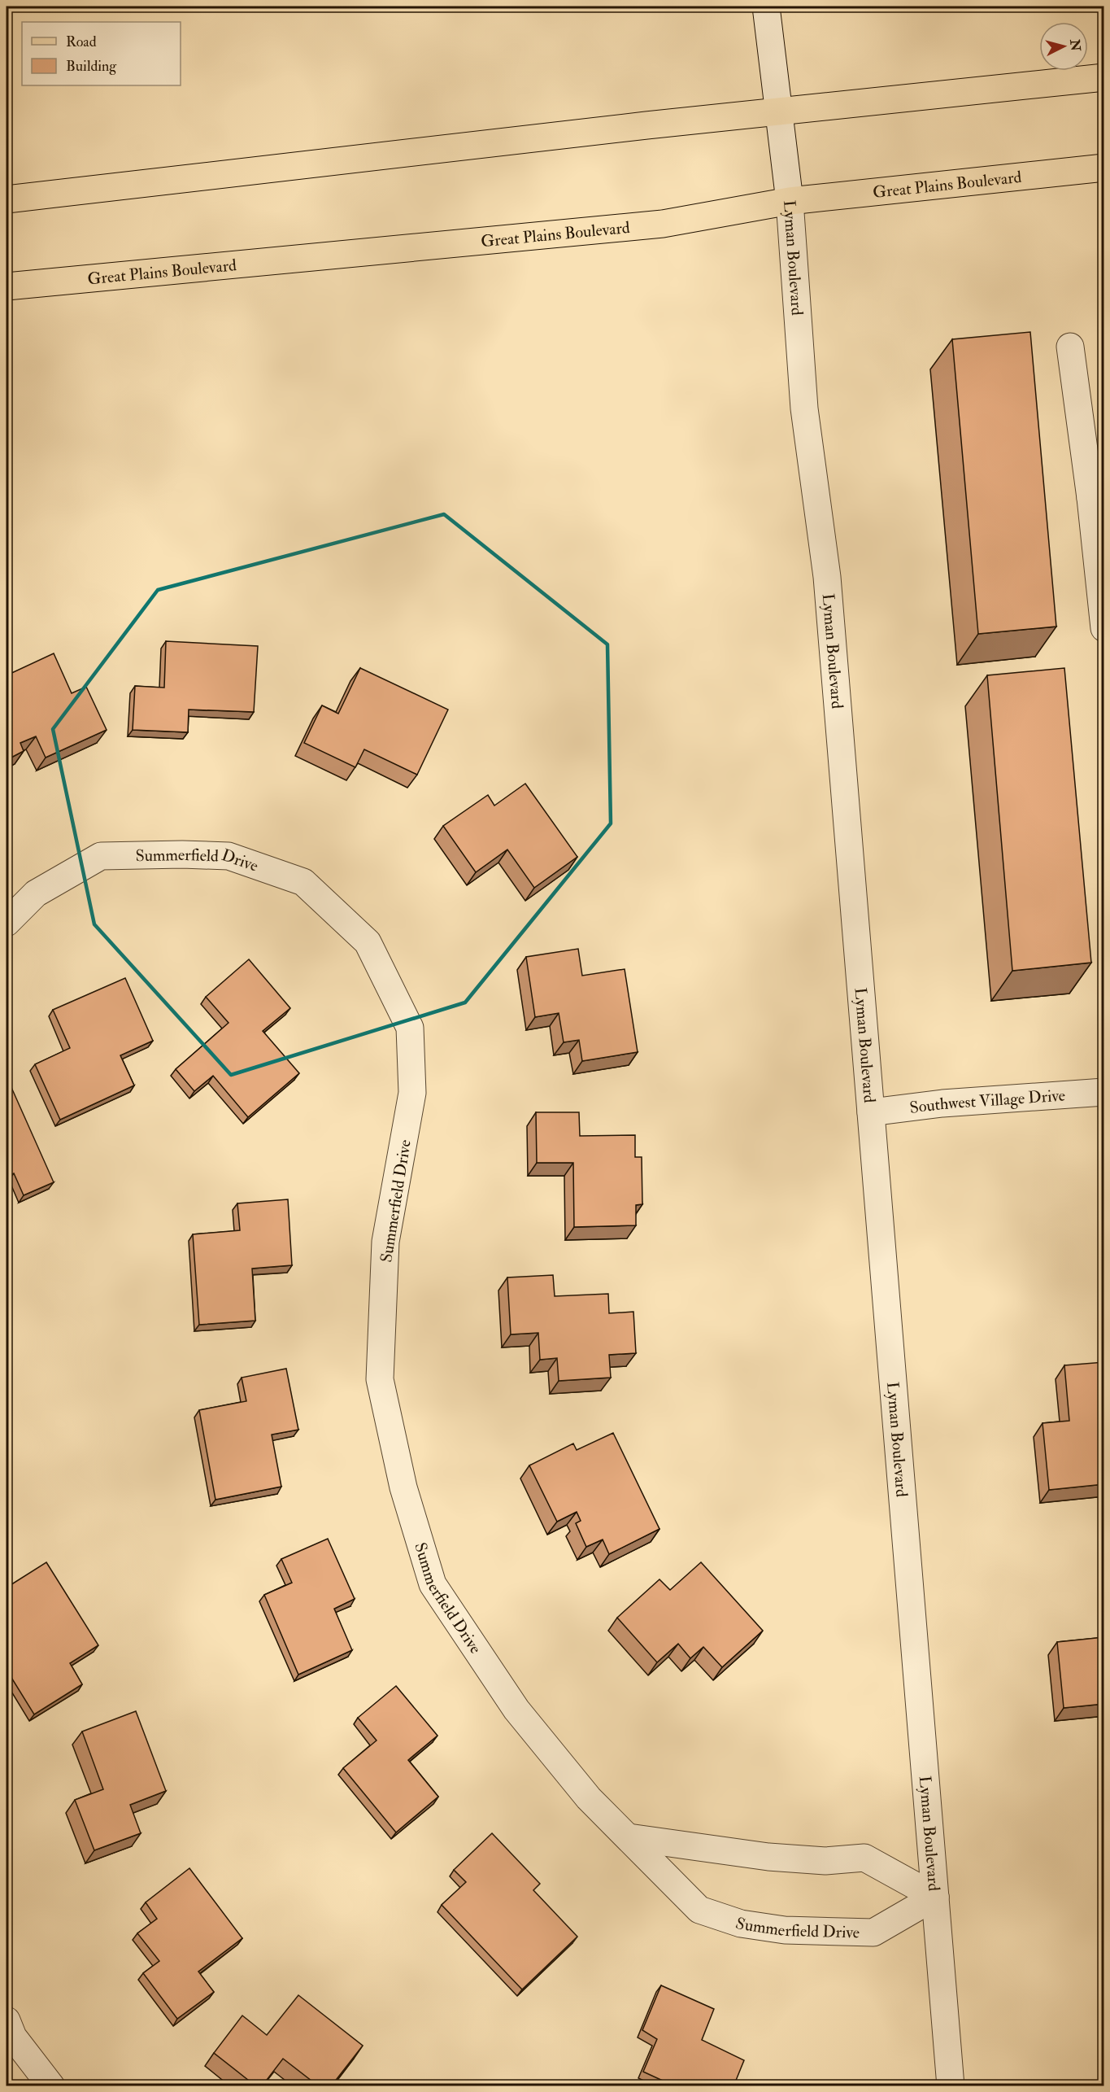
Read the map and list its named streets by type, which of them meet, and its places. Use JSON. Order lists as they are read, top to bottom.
{
  "streets": {
    "main road": ["Great Plains Boulevard"],
    "street": ["Lyman Boulevard", "Summerfield Drive", "Southwest Village Drive"]
  },
  "crossings": [
    ["Great Plains Boulevard", "Lyman Boulevard"],
    ["Lyman Boulevard", "Summerfield Drive"],
    ["Lyman Boulevard", "Southwest Village Drive"]
  ],
  "legend": ["Road", "Building"],
  "north": "right"
}
